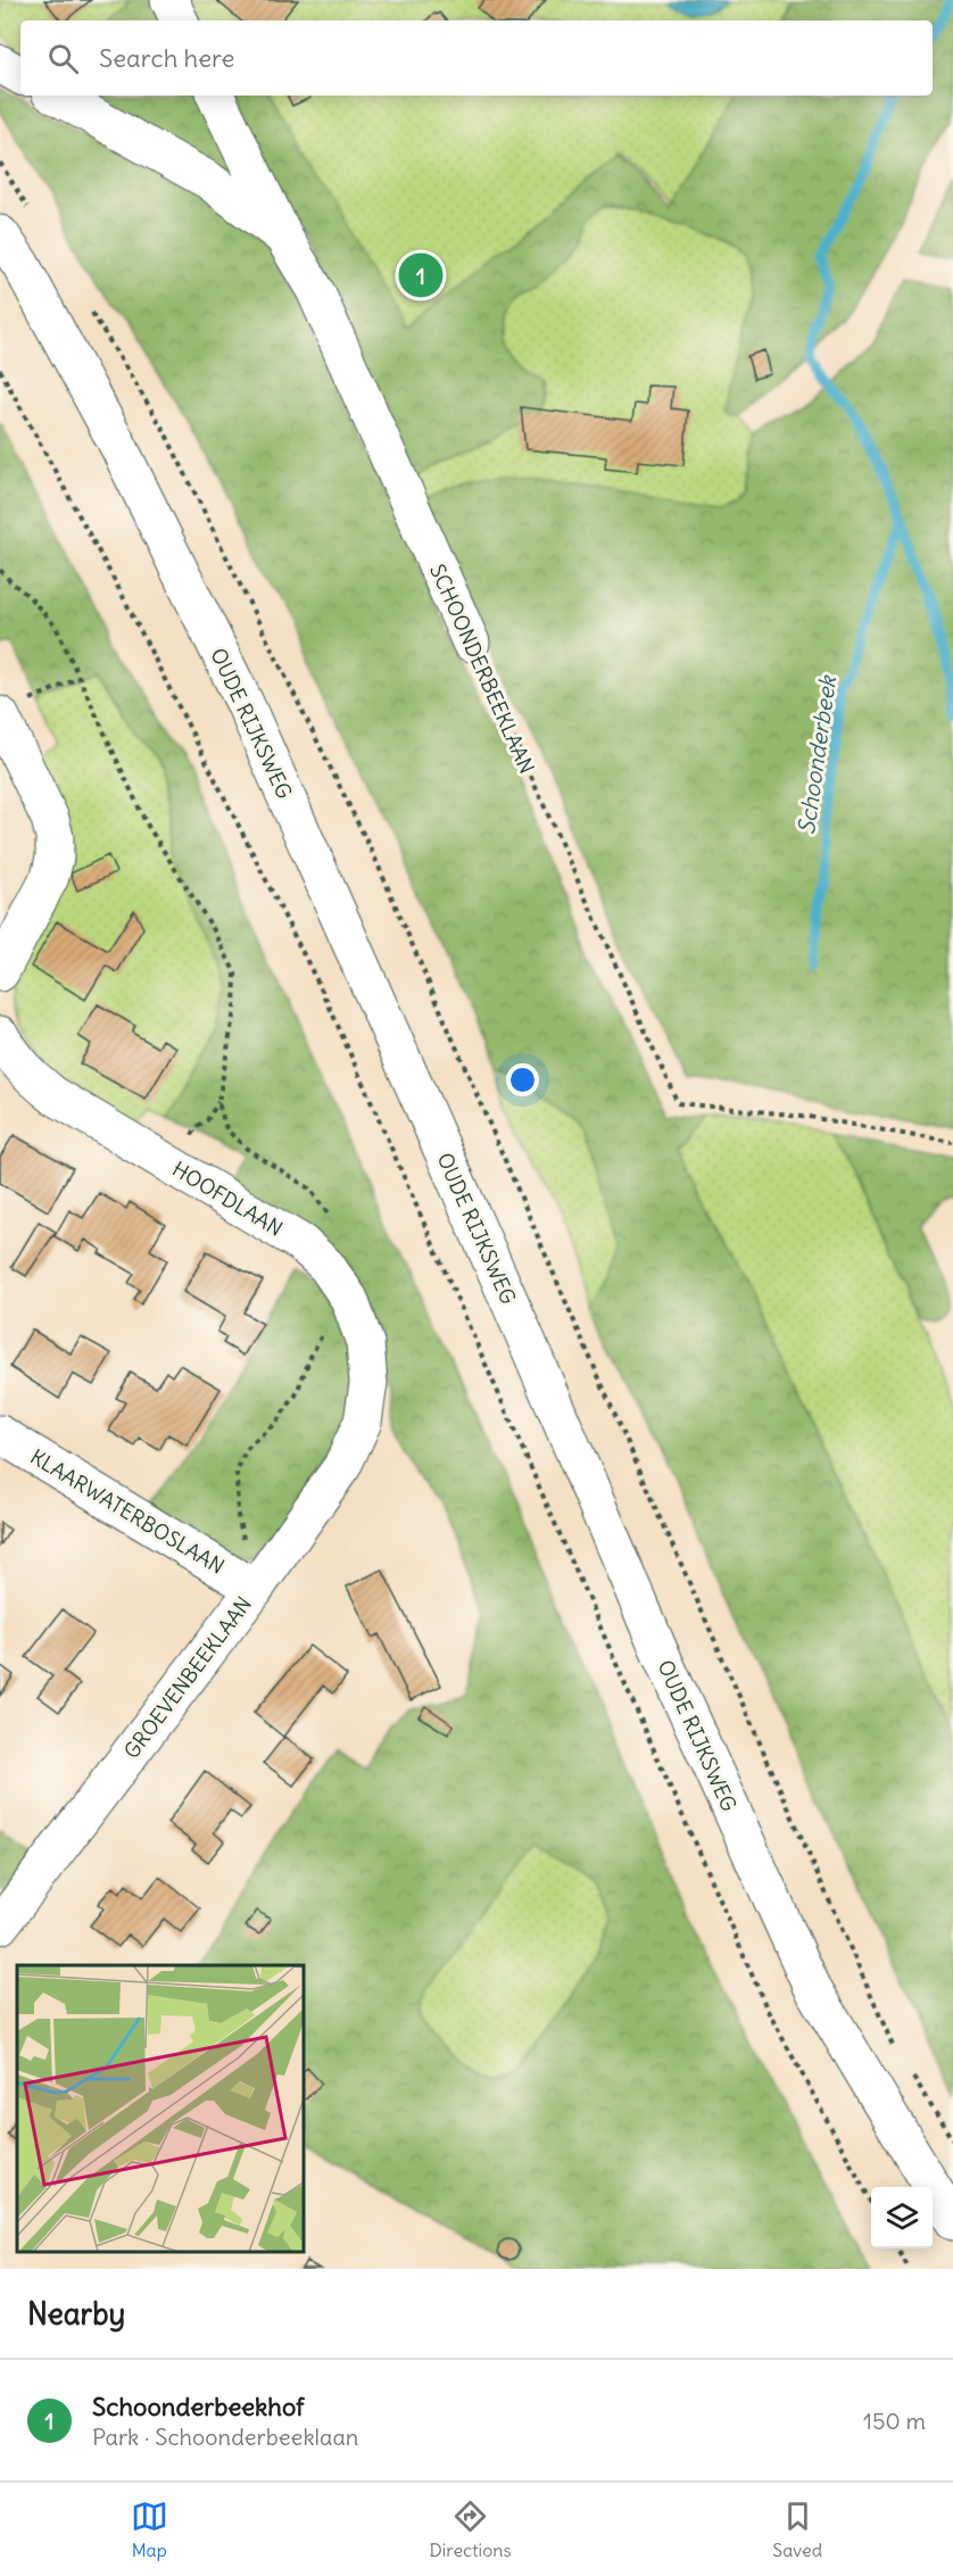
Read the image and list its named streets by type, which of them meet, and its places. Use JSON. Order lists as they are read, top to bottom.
{
  "streets": {
    "street": [
      "SCHOONDERBEEKLAAN",
      "OUDE RIJKSWEG",
      "HOOFDLAAN",
      "KLAARWATERBOSLAAN",
      "GROEVENBEEKLAAN"
    ]
  },
  "crossings": [
    ["HOOFDLAAN", "GROEVENBEEKLAAN"],
    ["KLAARWATERBOSLAAN", "GROEVENBEEKLAAN"]
  ],
  "water": ["Schoonderbeek"],
  "page": {
    "search": "Search here",
    "pins": "1",
    "heading": "Nearby",
    "list": [
      {
        "mark": "1",
        "name": "Schoonderbeekhof",
        "note": "Park · Schoonderbeeklaan",
        "value": "150 m"
      }
    ],
    "nav": ["Map", "Directions", "Saved"]
  }
}
